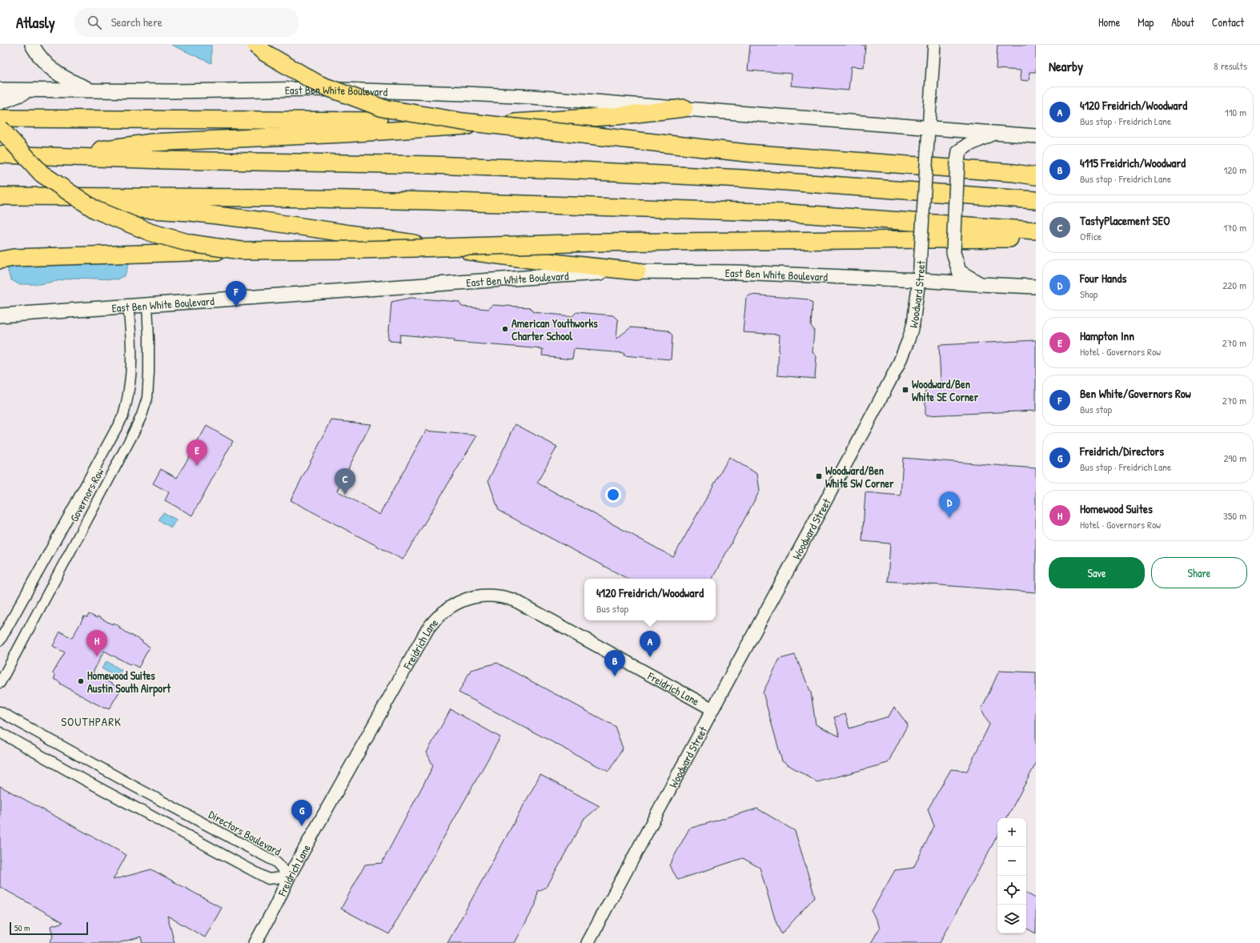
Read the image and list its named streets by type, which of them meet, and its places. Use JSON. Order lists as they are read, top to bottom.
{
  "streets": {
    "main road": ["East Ben White Boulevard"],
    "street": [
      "Woodward Street",
      "Governors Row",
      "Freidrich Lane",
      "Directors Boulevard"
    ]
  },
  "crossings": [
    ["East Ben White Boulevard", "Woodward Street"],
    ["East Ben White Boulevard", "Governors Row"],
    ["Woodward Street", "Freidrich Lane"],
    ["Freidrich Lane", "Directors Boulevard"]
  ],
  "districts": ["SOUTHPARK"],
  "places": {
    "other": ["American Youthworks Charter School", "Homewood Suites Austin South Airport"],
    "transit": ["Woodward/Ben White SE Corner", "Woodward/Ben White SW Corner"]
  },
  "scale_bar": "50 m",
  "page": {
    "header": "Atlasly",
    "search": "Search here",
    "nav": [
      "Home",
      "Map",
      "About",
      "Contact"
    ],
    "heading": ["Nearby", "8 results"],
    "list": [
      {
        "mark": "A",
        "name": "4120 Freidrich/Woodward",
        "note": "Bus stop · Freidrich Lane",
        "value": "110 m"
      },
      {
        "mark": "B",
        "name": "4115 Freidrich/Woodward",
        "note": "Bus stop · Freidrich Lane",
        "value": "120 m"
      },
      {
        "mark": "C",
        "name": "TastyPlacement SEO",
        "note": "Office",
        "value": "170 m"
      },
      {
        "mark": "D",
        "name": "Four Hands",
        "note": "Shop",
        "value": "220 m"
      },
      {
        "mark": "E",
        "name": "Hampton Inn",
        "note": "Hotel · Governors Row",
        "value": "270 m"
      },
      {
        "mark": "F",
        "name": "Ben White/Governors Row",
        "note": "Bus stop",
        "value": "270 m"
      },
      {
        "mark": "G",
        "name": "Freidrich/Directors",
        "note": "Bus stop · Freidrich Lane",
        "value": "290 m"
      },
      {
        "mark": "H",
        "name": "Homewood Suites",
        "note": "Hotel · Governors Row",
        "value": "350 m"
      }
    ],
    "pins": [
      "F",
      "E",
      "C",
      "D",
      "H",
      "A",
      "B",
      "G"
    ],
    "buttons": ["Save", "Share"],
    "popup": ["4120 Freidrich/Woodward", "Bus stop"],
    "map_buttons": ["+", "−"],
    "scale": "50 m"
  }
}
